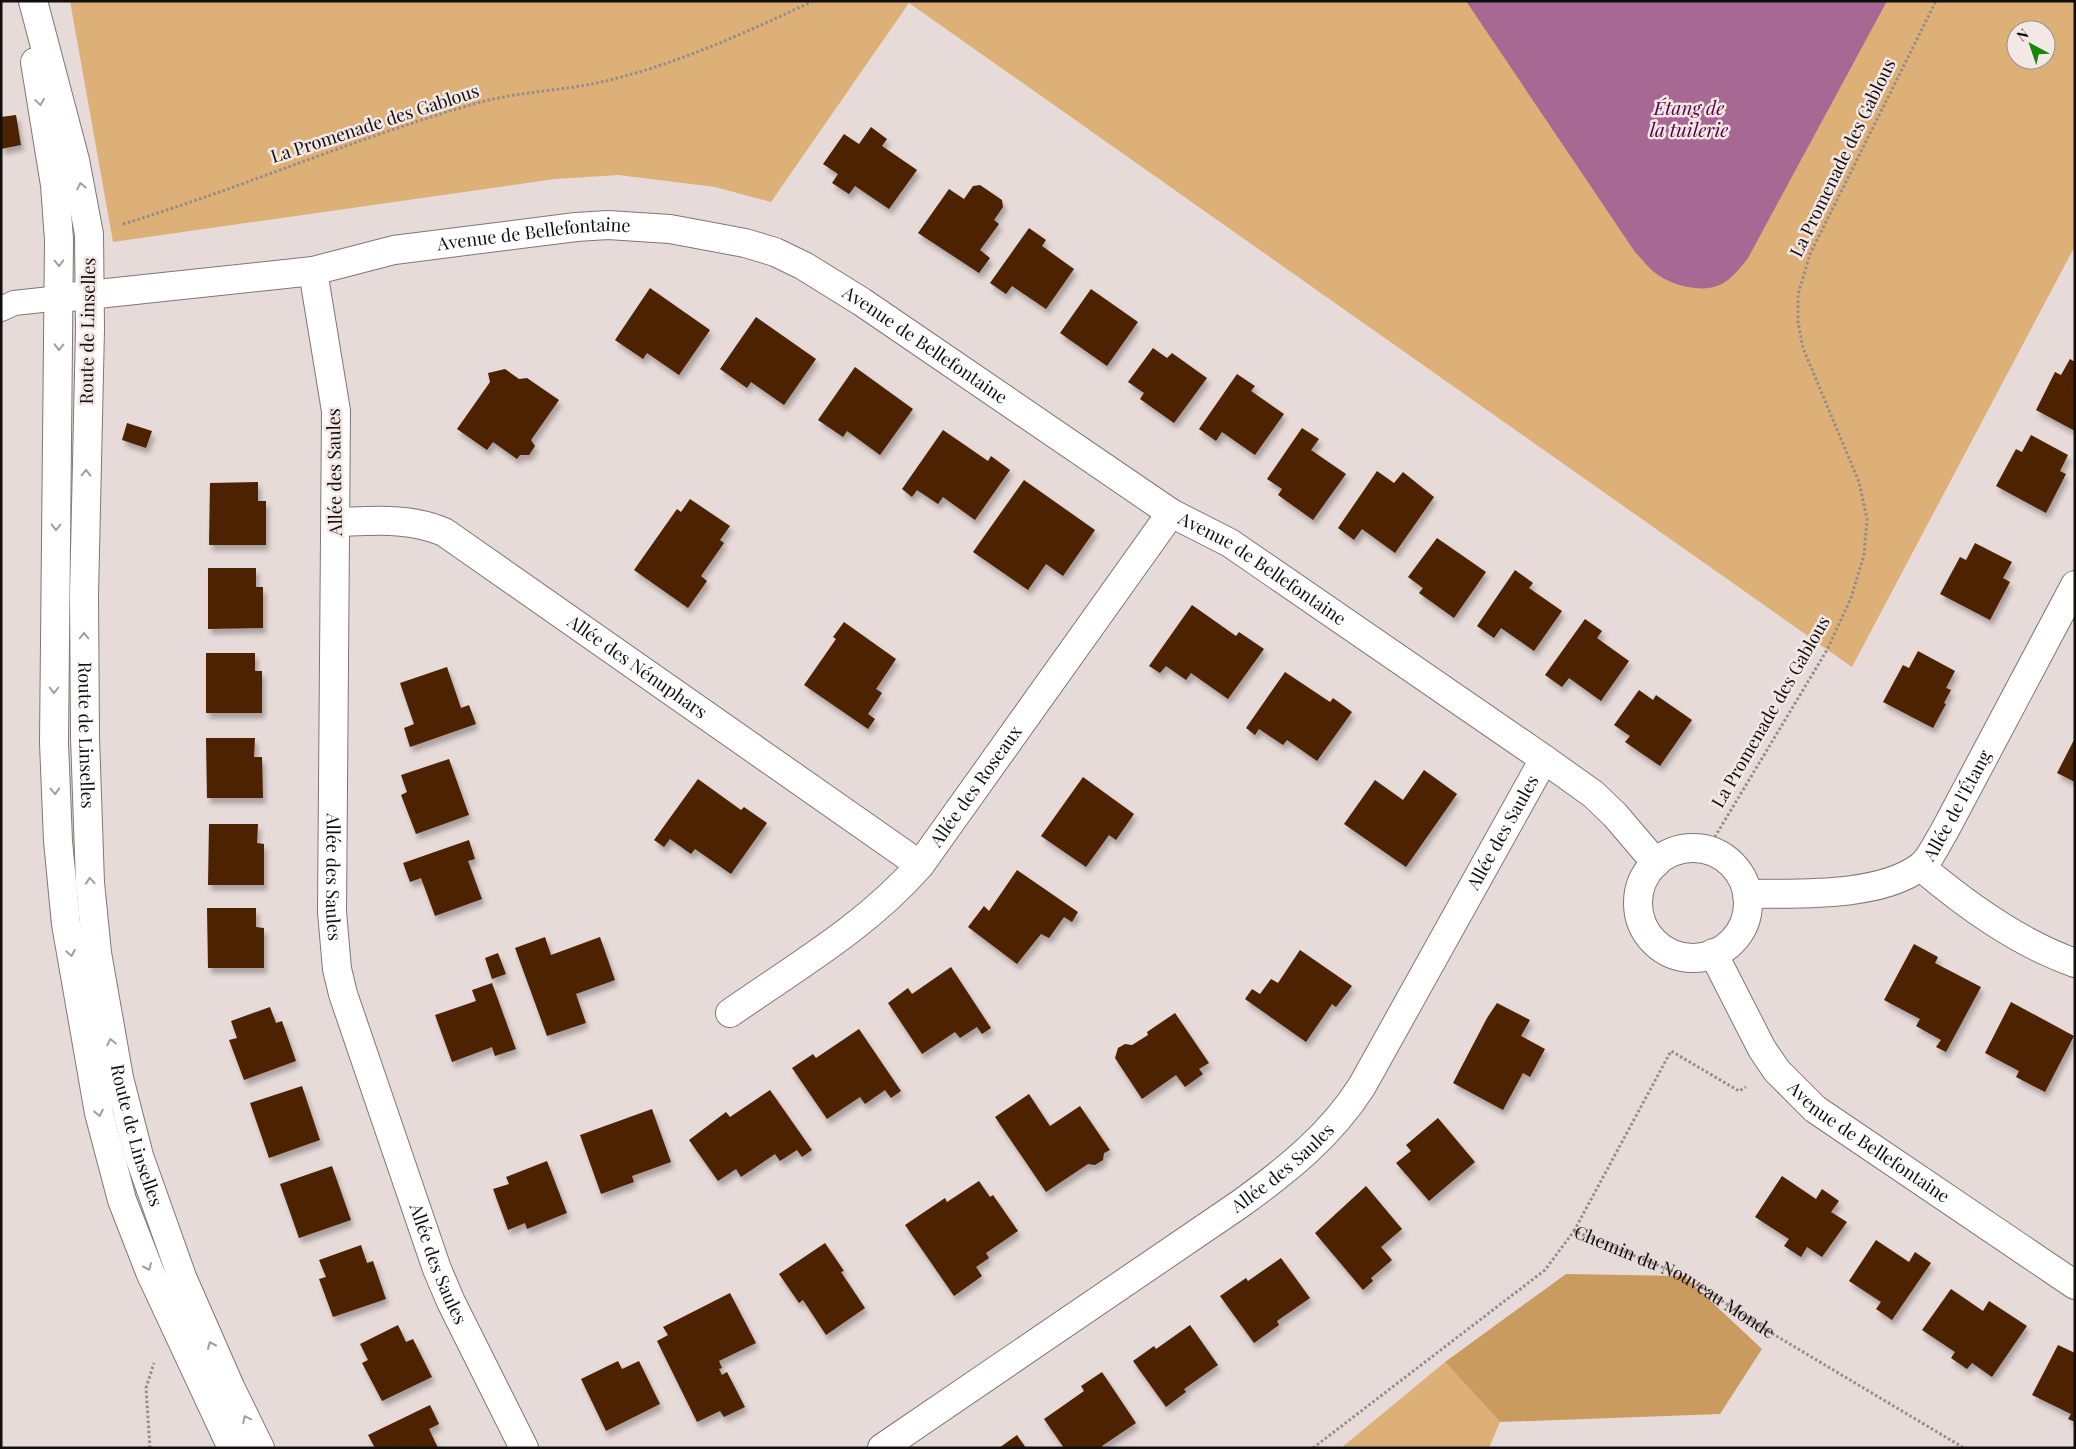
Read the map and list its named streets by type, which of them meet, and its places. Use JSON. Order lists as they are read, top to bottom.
{
  "streets": {
    "street": [
      "Avenue de Bellefontaine",
      "Route de Linselles",
      "Allée des Saules",
      "Allée des Nénuphars",
      "Allée des Roseaux",
      "Allée de l'Étang"
    ],
    "path": ["La Promenade des Gablous", "Chemin du Nouveau Monde"]
  },
  "crossings": [
    ["La Promenade des Gablous", "Avenue de Bellefontaine"],
    ["La Promenade des Gablous", "Route de Linselles"],
    ["La Promenade des Gablous", "Allée de l'Étang"],
    ["Avenue de Bellefontaine", "Route de Linselles"],
    ["Avenue de Bellefontaine", "Allée des Saules"],
    ["Avenue de Bellefontaine", "Allée des Roseaux"],
    ["Avenue de Bellefontaine", "Allée de l'Étang"],
    ["Allée des Saules", "Allée des Nénuphars"],
    ["Allée des Nénuphars", "Allée des Roseaux"]
  ],
  "water": ["Étang de la tuilerie"],
  "north": "top left"
}
